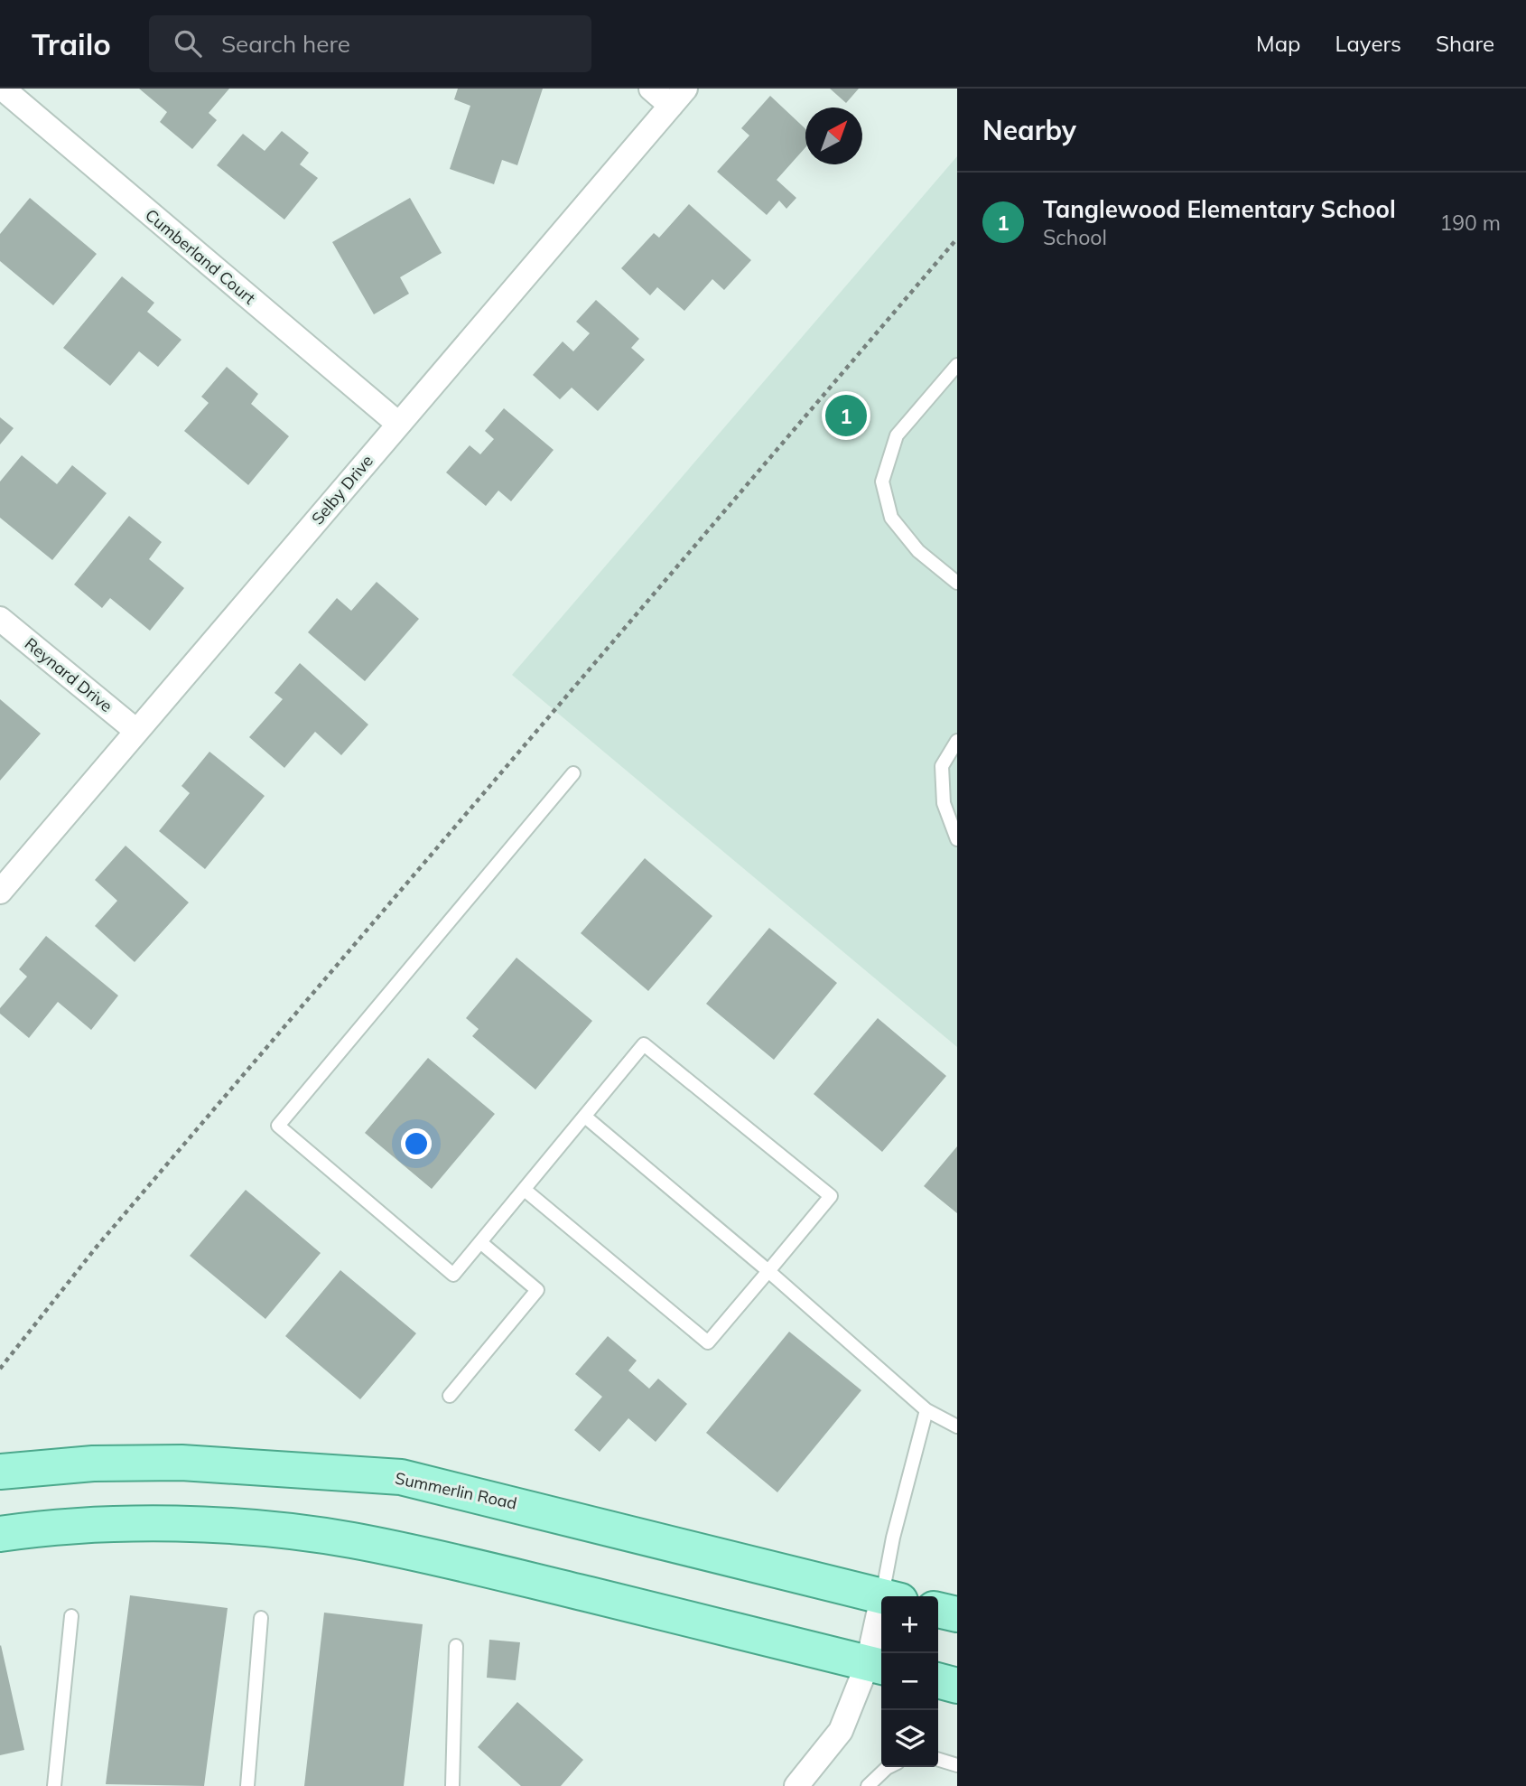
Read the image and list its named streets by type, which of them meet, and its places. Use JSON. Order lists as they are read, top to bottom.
{
  "streets": {
    "main road": ["Summerlin Road"],
    "street": ["Cumberland Court", "Selby Drive", "Reynard Drive"]
  },
  "crossings": [
    ["Cumberland Court", "Selby Drive"],
    ["Selby Drive", "Reynard Drive"]
  ],
  "north": "top right",
  "page": {
    "header": "Trailo",
    "search": "Search here",
    "nav": ["Map", "Layers", "Share"],
    "heading": "Nearby",
    "list": [
      {
        "mark": "1",
        "name": "Tanglewood Elementary School",
        "note": "School",
        "value": "190 m"
      }
    ],
    "pins": "1",
    "map_buttons": ["+", "−"]
  }
}
